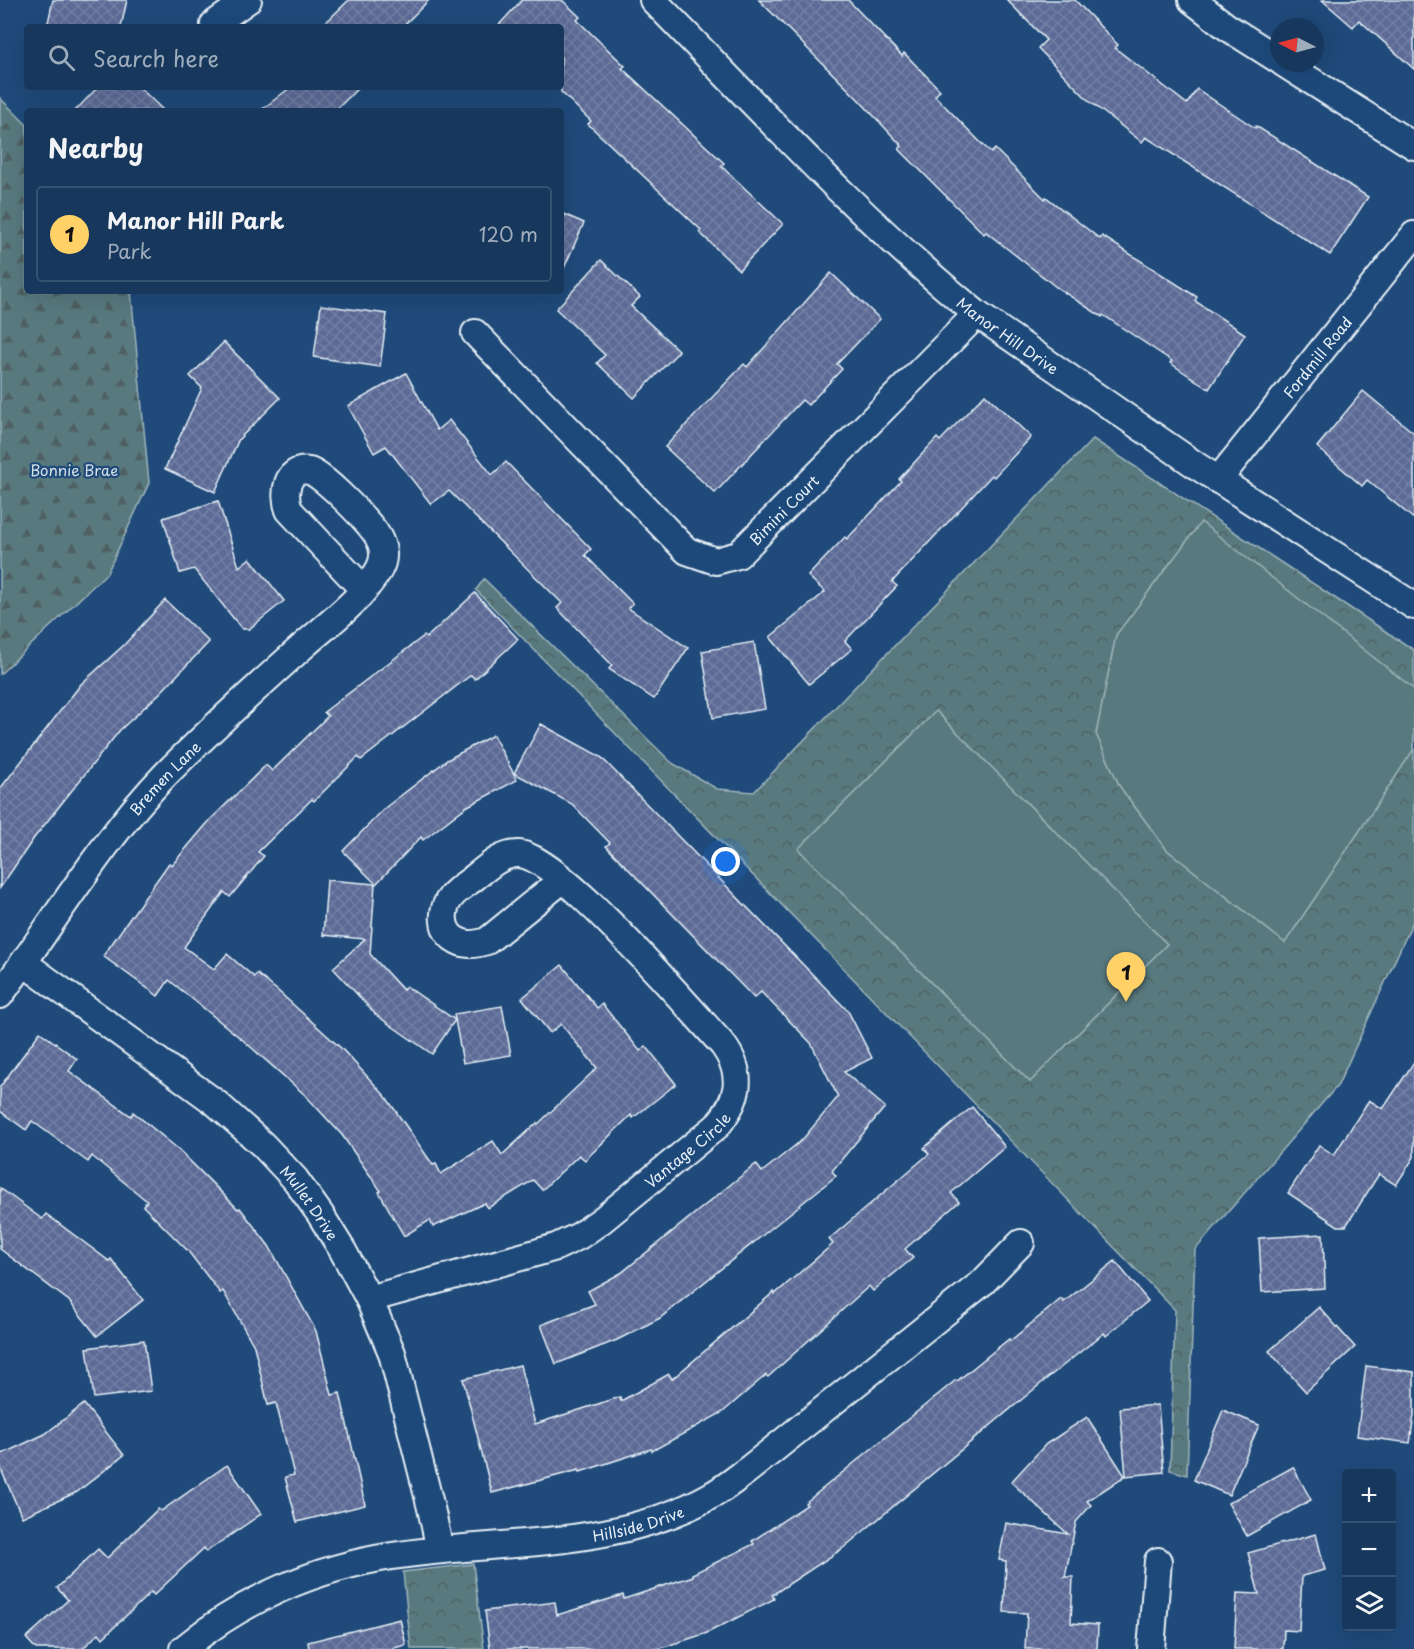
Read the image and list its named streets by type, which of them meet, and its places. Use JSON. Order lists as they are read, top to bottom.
{
  "streets": {
    "street": [
      "Manor Hill Drive",
      "Fordmill Road",
      "Bimini Court",
      "Bremen Lane",
      "Vantage Circle",
      "Mullet Drive",
      "Hillside Drive"
    ]
  },
  "crossings": [
    ["Manor Hill Drive", "Fordmill Road"],
    ["Manor Hill Drive", "Bimini Court"],
    ["Bremen Lane", "Mullet Drive"],
    ["Vantage Circle", "Mullet Drive"],
    ["Mullet Drive", "Hillside Drive"]
  ],
  "parks": ["Bonnie Brae"],
  "north": "left",
  "page": {
    "search": "Search here",
    "heading": "Nearby",
    "list": [
      {
        "mark": "1",
        "name": "Manor Hill Park",
        "note": "Park",
        "value": "120 m"
      }
    ],
    "pins": "1",
    "map_buttons": ["+", "−"]
  }
}
